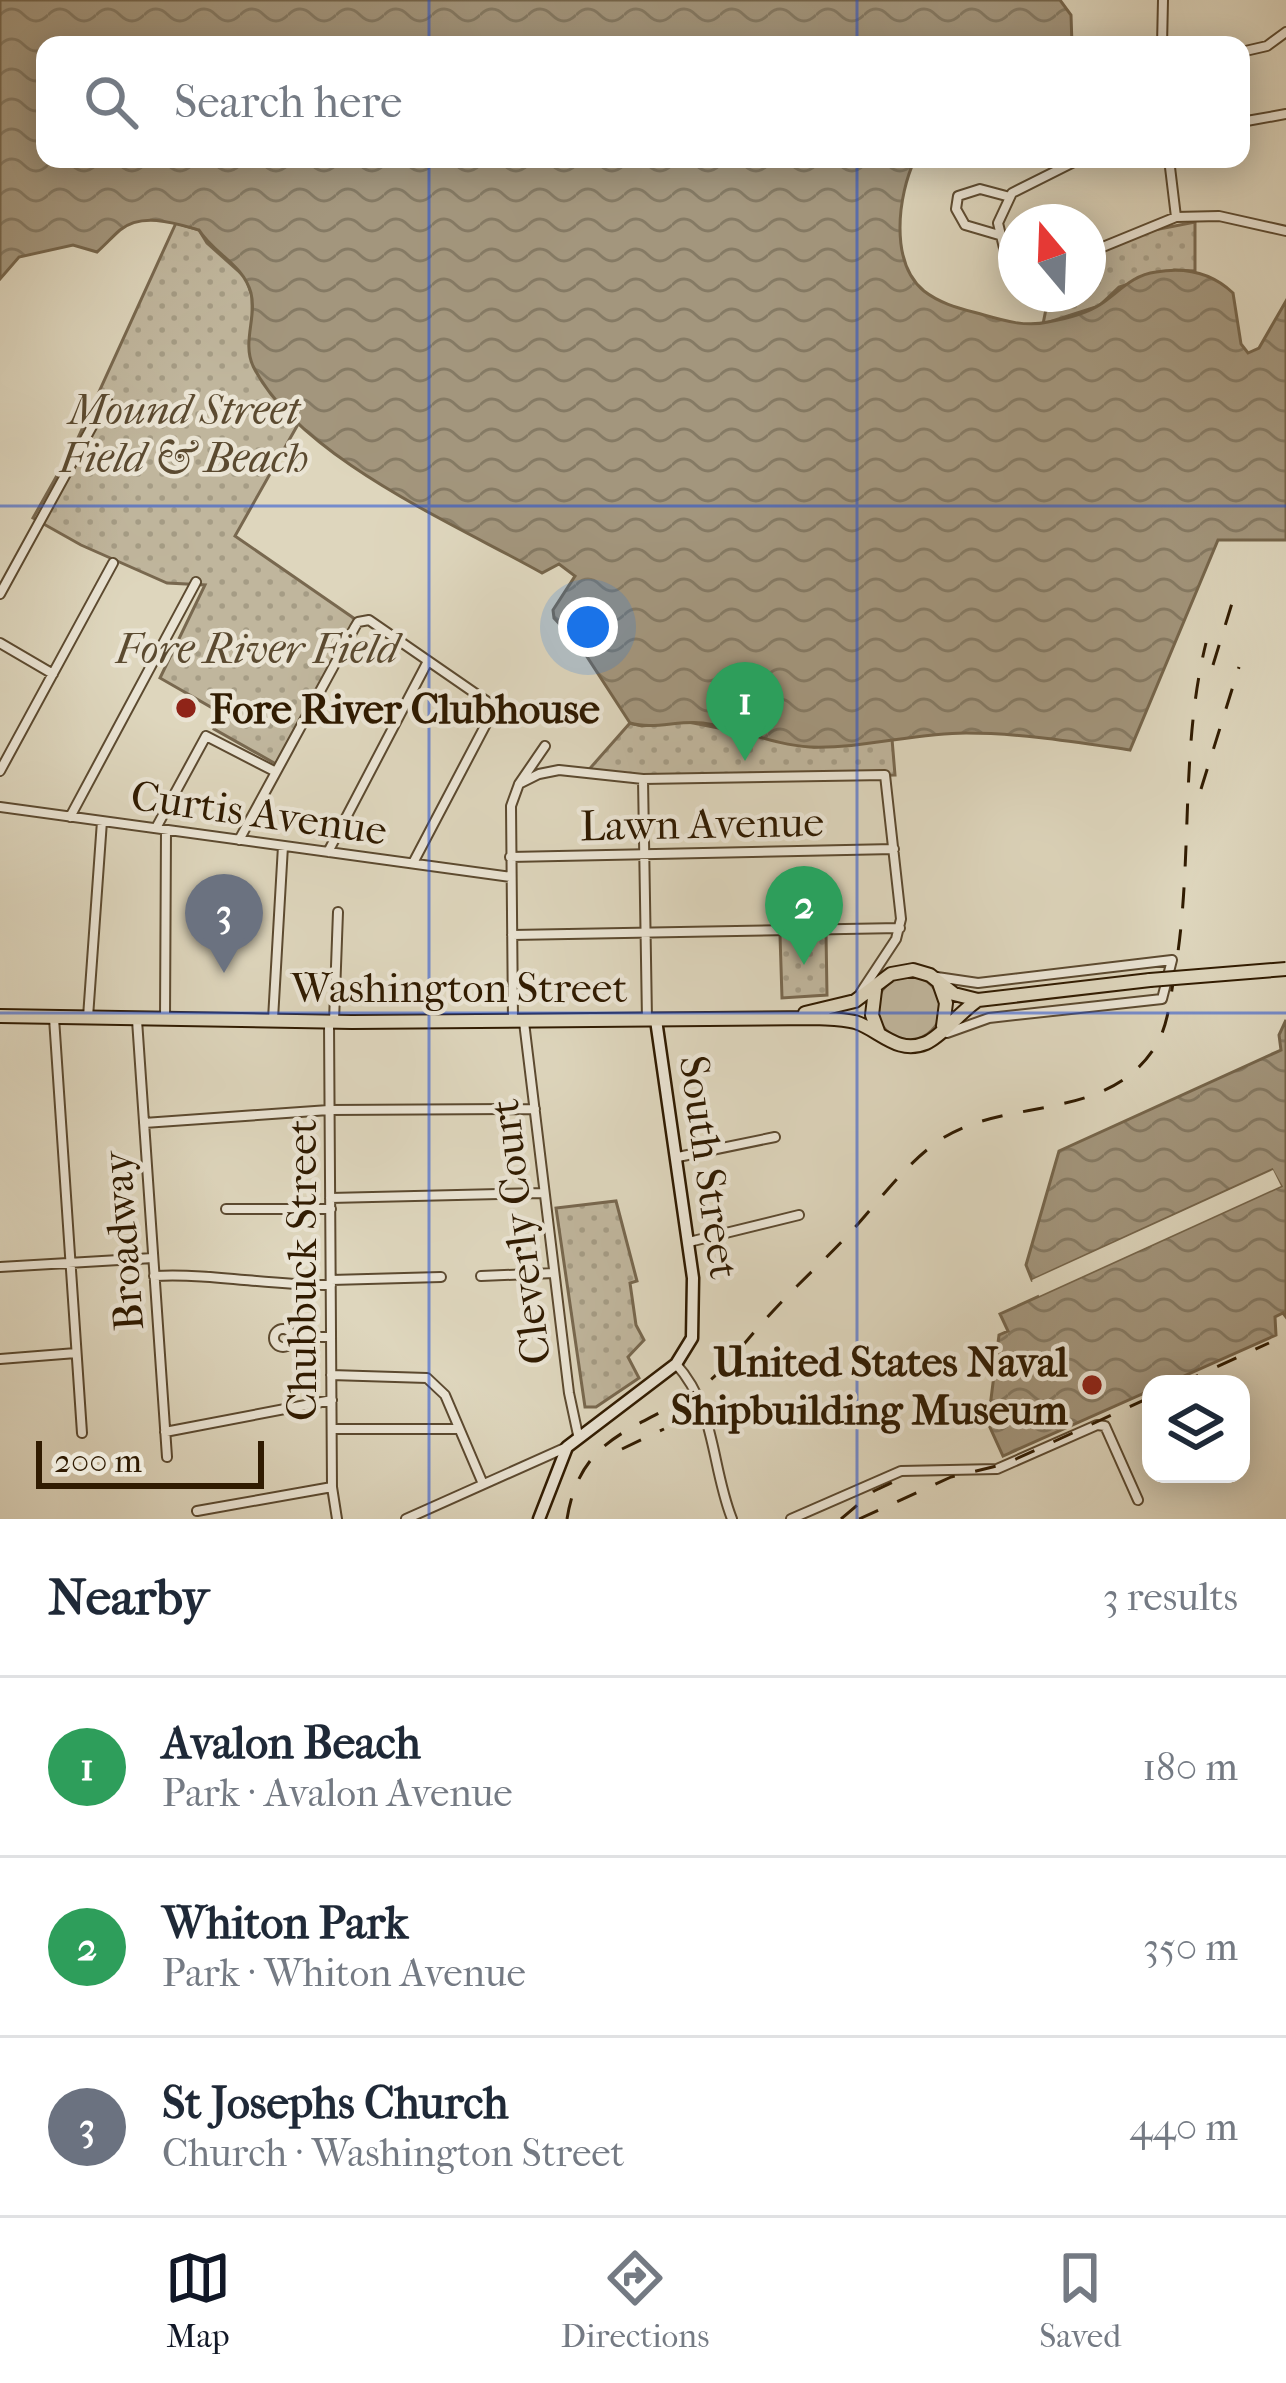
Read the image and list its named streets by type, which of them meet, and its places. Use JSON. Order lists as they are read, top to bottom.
{
  "streets": {
    "main road": ["Washington Street", "South Street"],
    "street": [
      "Curtis Avenue",
      "Lawn Avenue",
      "Cleverly Court",
      "Broadway",
      "Chubbuck Street"
    ]
  },
  "crossings": [
    ["Curtis Avenue", "Cleverly Court"],
    ["Lawn Avenue", "Cleverly Court"],
    ["Washington Street", "South Street"],
    ["Washington Street", "Cleverly Court"],
    ["Washington Street", "Broadway"],
    ["Washington Street", "Chubbuck Street"]
  ],
  "parks": ["Mound Street Field & Beach", "Fore River Field"],
  "places": ["Fore River Clubhouse", "United States Naval Shipbuilding Museum"],
  "scale_bar": "200 m",
  "north": "top",
  "page": {
    "search": "Search here",
    "pins": ["1", "2", "3"],
    "scale": "200 m",
    "heading": ["Nearby", "3 results"],
    "list": [
      {
        "mark": "1",
        "name": "Avalon Beach",
        "note": "Park · Avalon Avenue",
        "value": "180 m"
      },
      {
        "mark": "2",
        "name": "Whiton Park",
        "note": "Park · Whiton Avenue",
        "value": "350 m"
      },
      {
        "mark": "3",
        "name": "St Josephs Church",
        "note": "Church · Washington Street",
        "value": "440 m"
      }
    ],
    "nav": ["Map", "Directions", "Saved"]
  }
}
